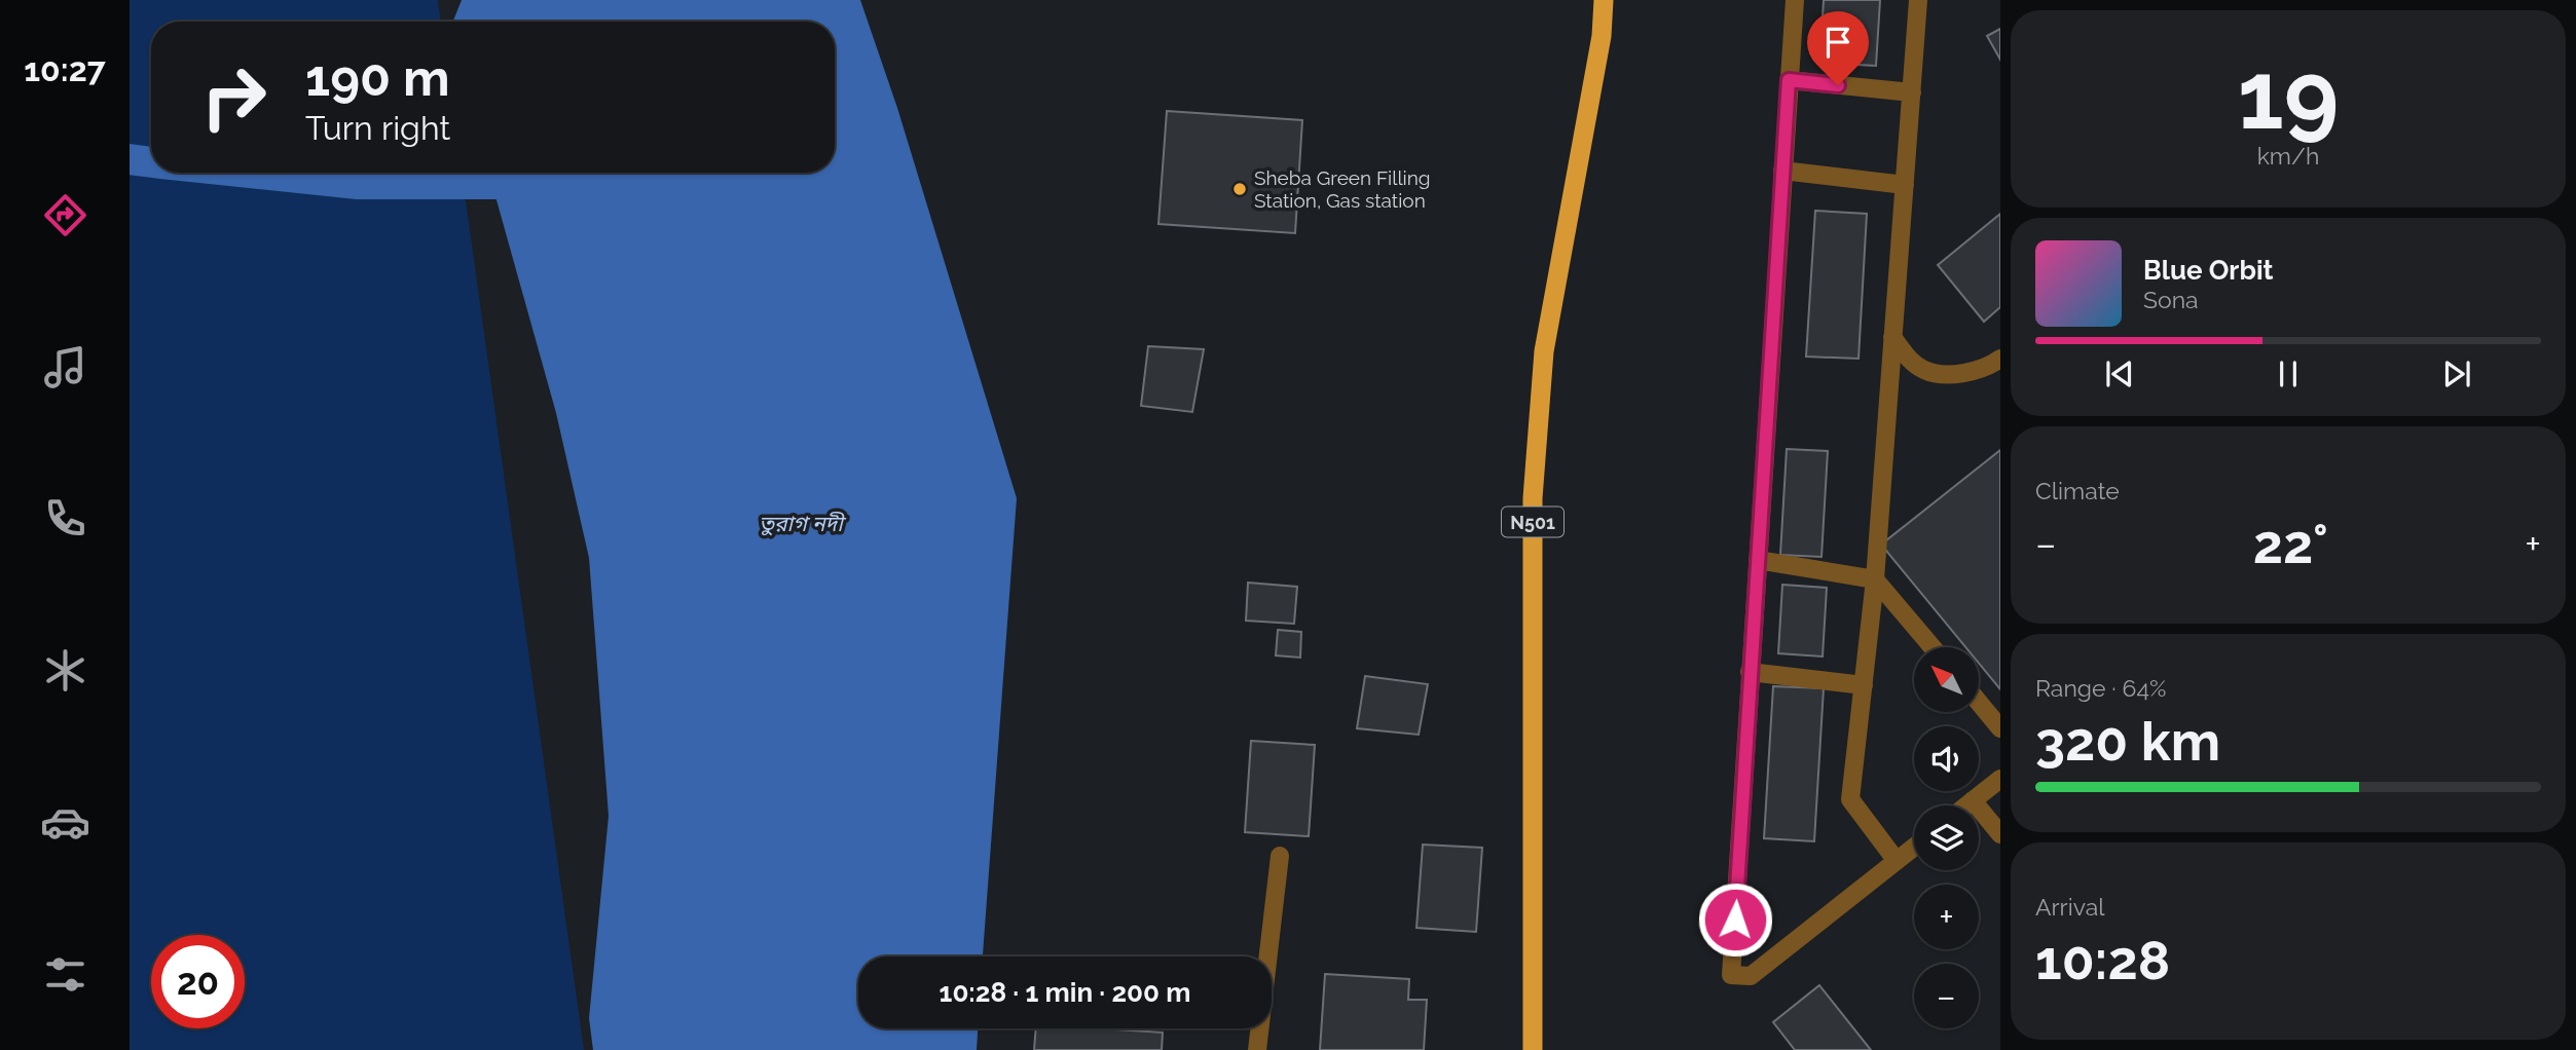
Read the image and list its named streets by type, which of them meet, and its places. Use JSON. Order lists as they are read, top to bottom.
{
  "streets": {
    "highway": ["N501"]
  },
  "water": ["তুরাগ নদী"],
  "places": ["Sheba Green Filling Station, Gas station"],
  "north": "top left",
  "page": {
    "tabs": "10:27",
    "tile": [
      ["19", "km/h"],
      "Climate",
      ["Range · 64%", "320 km"],
      ["Arrival", "10:28"]
    ],
    "turn": ["190 m", "Turn right"],
    "song": ["Blue Orbit", "Sona"],
    "heat": ["−", "22°", "+"],
    "map_buttons": ["+", "−"],
    "limit": "20",
    "trip": "10:28 · 1 min · 200 m"
  }
}
